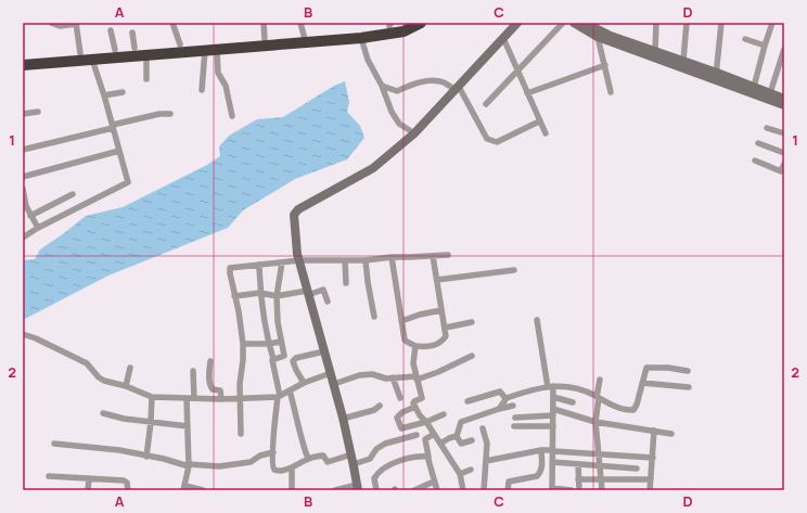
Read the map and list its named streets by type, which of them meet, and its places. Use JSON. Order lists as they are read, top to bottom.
{
  "grid": {
    "columns": [
      "A",
      "B",
      "C",
      "D"
    ],
    "rows": ["1", "2"]
  }
}
